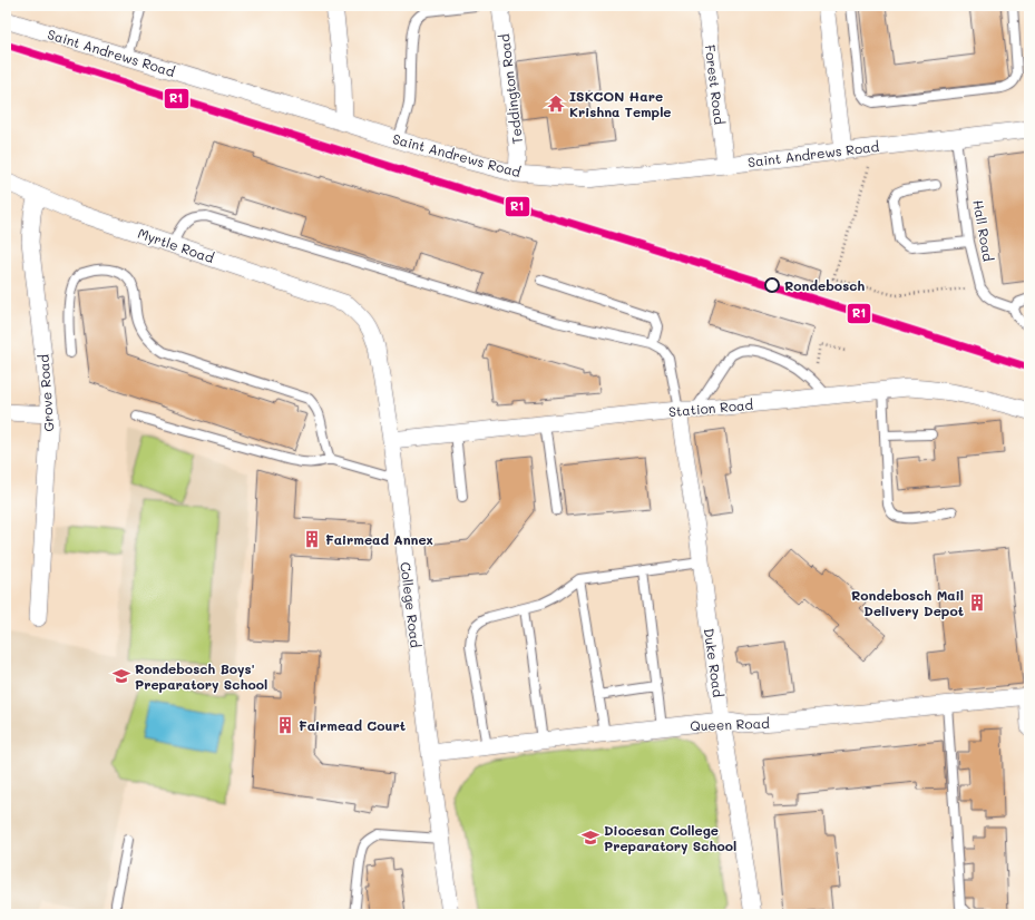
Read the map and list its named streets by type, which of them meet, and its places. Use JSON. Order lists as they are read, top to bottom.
{
  "streets": {
    "street": [
      "Saint Andrews Road",
      "Forest Road",
      "Teddington Road",
      "Myrtle Road",
      "Grove Road",
      "Station Road",
      "College Road",
      "Duke Road",
      "Queen Road"
    ],
    "lane": ["Hall Road"]
  },
  "crossings": [
    ["Saint Andrews Road", "Forest Road"],
    ["Saint Andrews Road", "Teddington Road"],
    ["Saint Andrews Road", "Hall Road"],
    ["Myrtle Road", "Grove Road"],
    ["Myrtle Road", "College Road"],
    ["Station Road", "College Road"],
    ["Station Road", "Duke Road"],
    ["College Road", "Queen Road"],
    ["Duke Road", "Queen Road"]
  ],
  "places": {
    "temple": ["ISKCON Hare Krishna Temple"],
    "other": ["Rondebosch"],
    "building": ["Fairmead Annex", "Rondebosch Mail Delivery Depot", "Fairmead Court"],
    "school or university": ["Rondebosch Boys' Preparatory School", "Diocesan College Preparatory School"]
  },
  "lines": ["transit line R1"]
}
